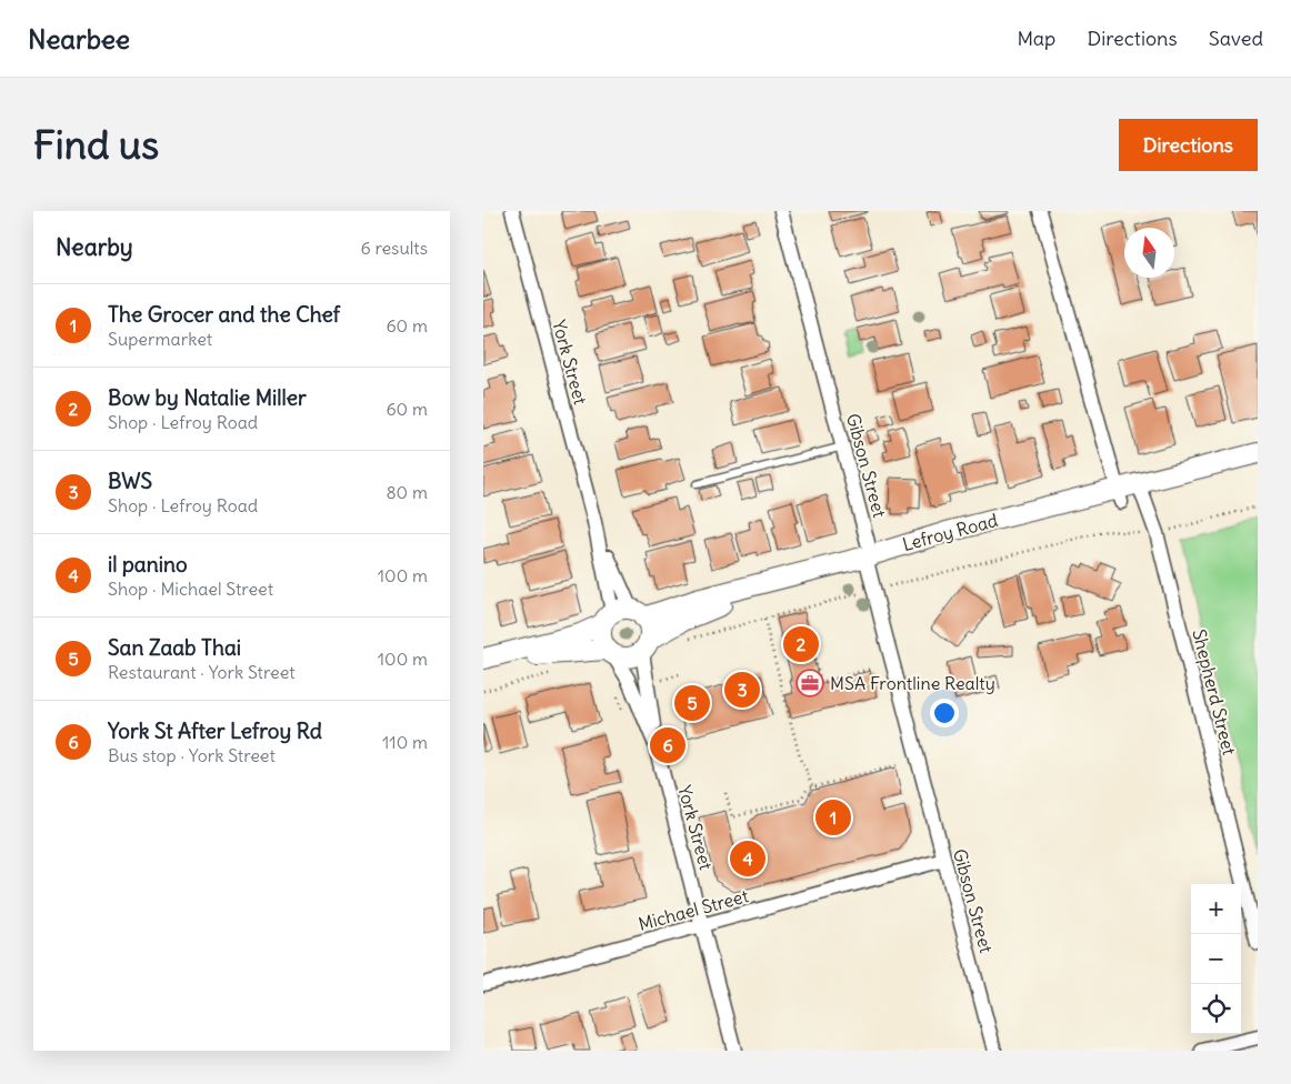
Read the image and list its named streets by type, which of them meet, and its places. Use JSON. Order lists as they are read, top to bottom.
{
  "streets": {
    "street": [
      "York Street",
      "Gibson Street",
      "Lefroy Road",
      "Shepherd Street",
      "Michael Street"
    ]
  },
  "crossings": [
    ["York Street", "Lefroy Road"],
    ["York Street", "Michael Street"],
    ["Gibson Street", "Lefroy Road"],
    ["Gibson Street", "Michael Street"],
    ["Lefroy Road", "Shepherd Street"]
  ],
  "places": {
    "office": ["MSA Frontline Realty"]
  },
  "north": "top",
  "page": {
    "header": "Nearbee",
    "nav": ["Map", "Directions", "Saved"],
    "buttons": "Directions",
    "title": "Find us",
    "heading": ["Nearby", "6 results"],
    "list": [
      {
        "mark": "1",
        "name": "The Grocer and the Chef",
        "note": "Supermarket",
        "value": "60 m"
      },
      {
        "mark": "2",
        "name": "Bow by Natalie Miller",
        "note": "Shop · Lefroy Road",
        "value": "60 m"
      },
      {
        "mark": "3",
        "name": "BWS",
        "note": "Shop · Lefroy Road",
        "value": "80 m"
      },
      {
        "mark": "4",
        "name": "il panino",
        "note": "Shop · Michael Street",
        "value": "100 m"
      },
      {
        "mark": "5",
        "name": "San Zaab Thai",
        "note": "Restaurant · York Street",
        "value": "100 m"
      },
      {
        "mark": "6",
        "name": "York St After Lefroy Rd",
        "note": "Bus stop · York Street",
        "value": "110 m"
      }
    ],
    "pins": [
      "2",
      "3",
      "5",
      "6",
      "1",
      "4"
    ],
    "map_buttons": ["+", "−"]
  }
}
